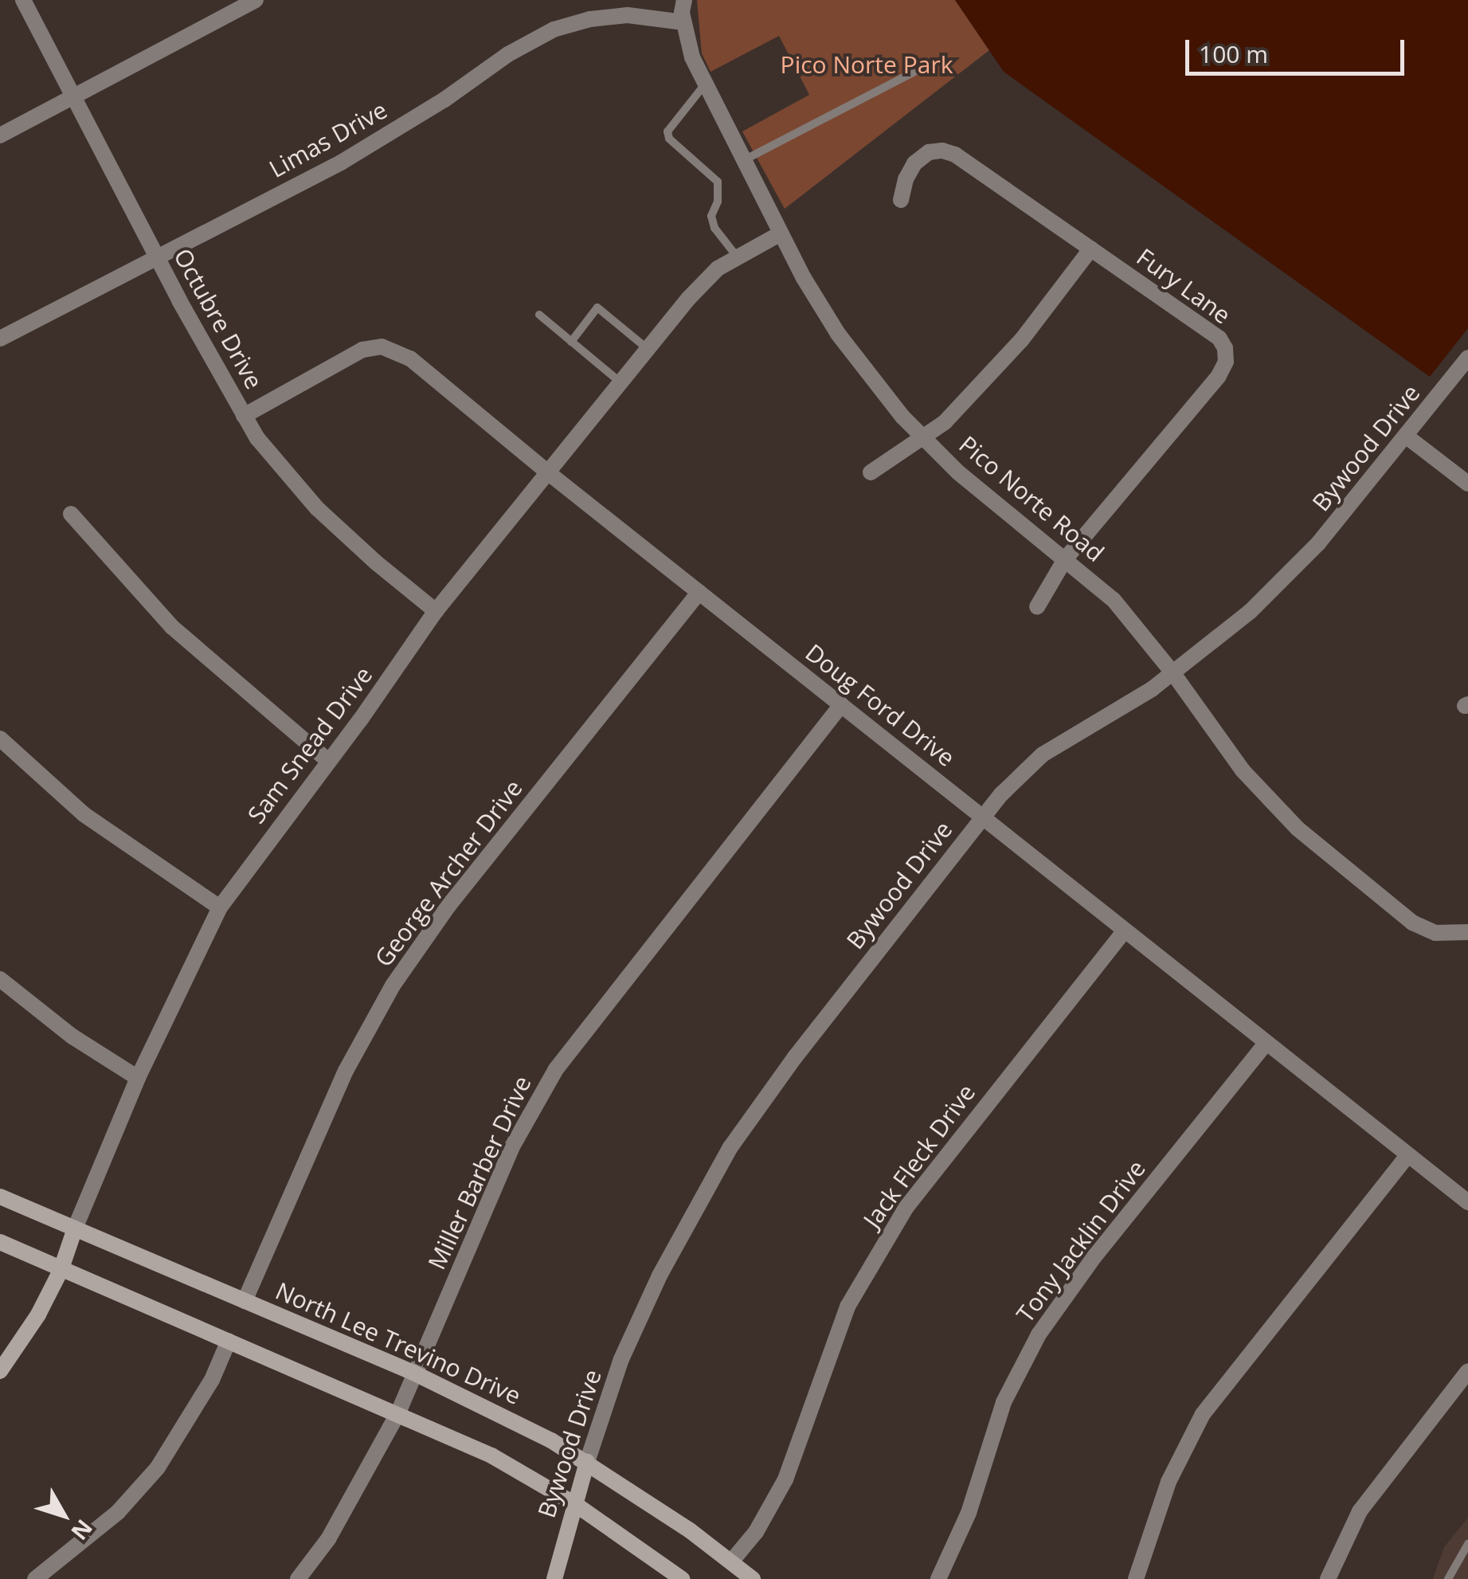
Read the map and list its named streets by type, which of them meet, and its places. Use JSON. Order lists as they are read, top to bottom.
{
  "streets": {
    "main road": ["Bywood Drive", "Sam Snead Drive", "North Lee Trevino Drive"],
    "street": [
      "Limas Drive",
      "Fury Lane",
      "Octubre Drive",
      "Pico Norte Road",
      "Doug Ford Drive",
      "George Archer Drive",
      "Jack Fleck Drive",
      "Miller Barber Drive",
      "Tony Jacklin Drive"
    ]
  },
  "crossings": [
    ["Limas Drive", "Octubre Drive"],
    ["Limas Drive", "Pico Norte Road"],
    ["Fury Lane", "Pico Norte Road"],
    ["Octubre Drive", "Doug Ford Drive"],
    ["Octubre Drive", "Sam Snead Drive"],
    ["Bywood Drive", "Pico Norte Road"],
    ["Bywood Drive", "Doug Ford Drive"],
    ["Bywood Drive", "North Lee Trevino Drive"],
    ["Pico Norte Road", "Sam Snead Drive"],
    ["Doug Ford Drive", "Sam Snead Drive"],
    ["Doug Ford Drive", "George Archer Drive"],
    ["Doug Ford Drive", "Jack Fleck Drive"],
    ["Doug Ford Drive", "Miller Barber Drive"],
    ["Doug Ford Drive", "Tony Jacklin Drive"],
    ["Sam Snead Drive", "North Lee Trevino Drive"],
    ["George Archer Drive", "North Lee Trevino Drive"],
    ["Jack Fleck Drive", "North Lee Trevino Drive"],
    ["Miller Barber Drive", "North Lee Trevino Drive"]
  ],
  "parks": ["Pico Norte Park"],
  "scale_bar": "100 m",
  "north": "bottom right"
}
